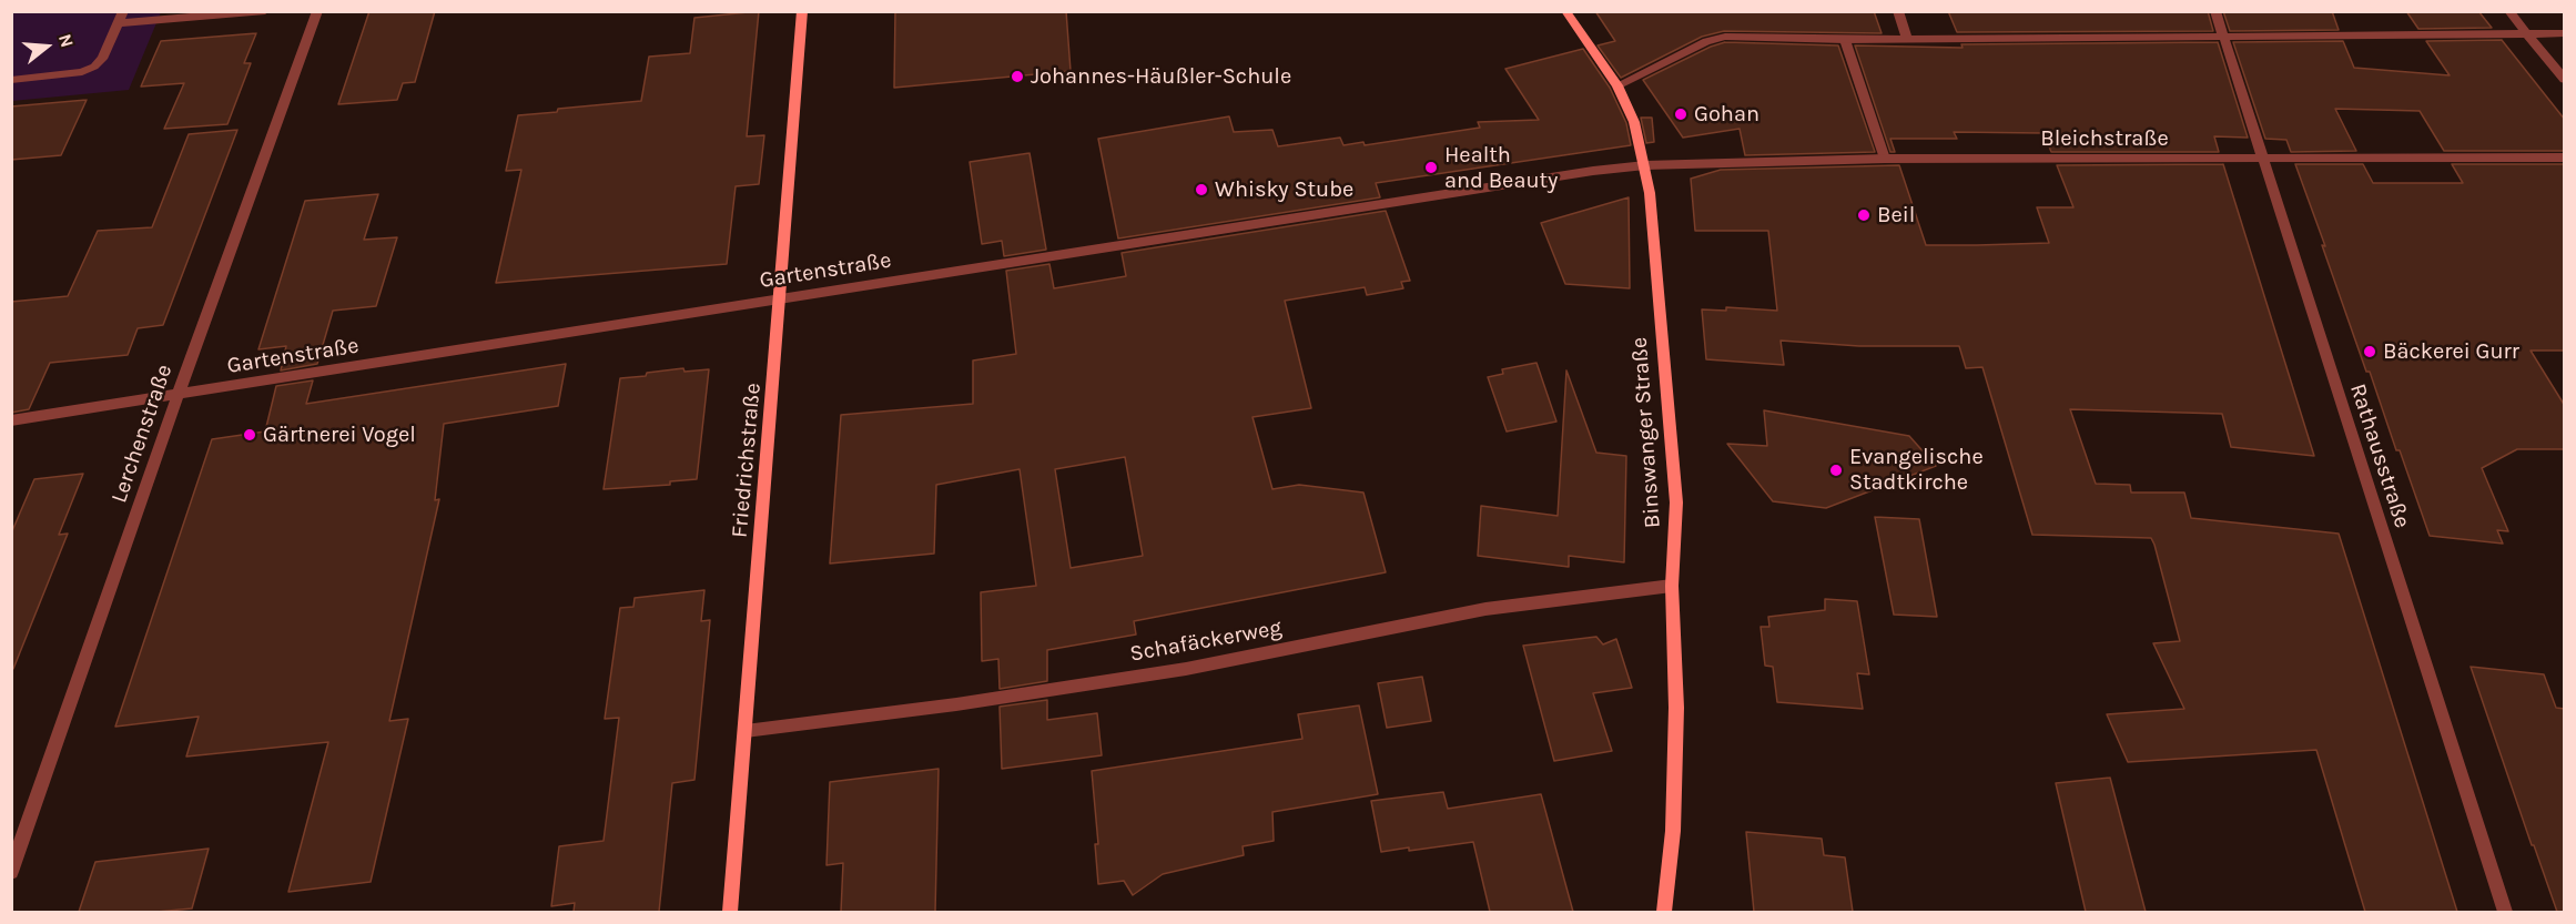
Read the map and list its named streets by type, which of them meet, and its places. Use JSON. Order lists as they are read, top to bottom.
{
  "streets": {
    "main road": ["Binswanger Straße", "Friedrichstraße"],
    "street": [
      "Bleichstraße",
      "Gartenstraße",
      "Lerchenstraße",
      "Rathausstraße",
      "Schafäckerweg"
    ]
  },
  "crossings": [
    ["Bleichstraße", "Gartenstraße"],
    ["Bleichstraße", "Binswanger Straße"],
    ["Bleichstraße", "Rathausstraße"],
    ["Gartenstraße", "Binswanger Straße"],
    ["Gartenstraße", "Lerchenstraße"],
    ["Gartenstraße", "Friedrichstraße"],
    ["Binswanger Straße", "Schafäckerweg"],
    ["Friedrichstraße", "Schafäckerweg"]
  ],
  "places": [
    "Johannes-Häußler-Schule",
    "Gohan",
    "Health and Beauty",
    "Whisky Stube",
    "Beil",
    "Bäckerei Gurr",
    "Gärtnerei Vogel",
    "Evangelische Stadtkirche"
  ],
  "north": "right"
}
